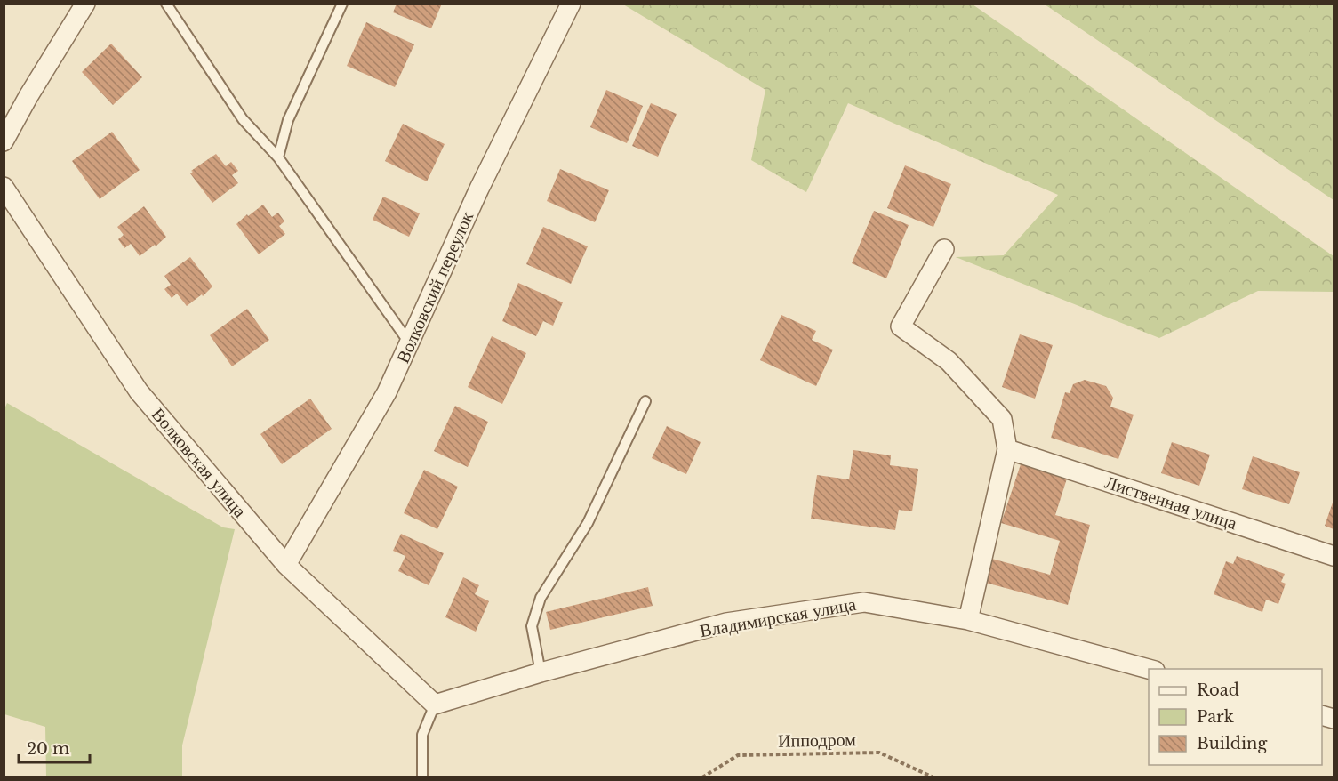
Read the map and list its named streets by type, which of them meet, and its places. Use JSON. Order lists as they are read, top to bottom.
{
  "streets": {
    "street": [
      "Волковский переулок",
      "Волковская улица",
      "Лиственная улица",
      "Владимирская улица"
    ],
    "path": ["Ипподром"]
  },
  "crossings": [
    ["Волковский переулок", "Волковская улица"],
    ["Волковская улица", "Владимирская улица"]
  ],
  "legend": ["Road", "Park", "Building"],
  "scale_bar": "20 m"
}
